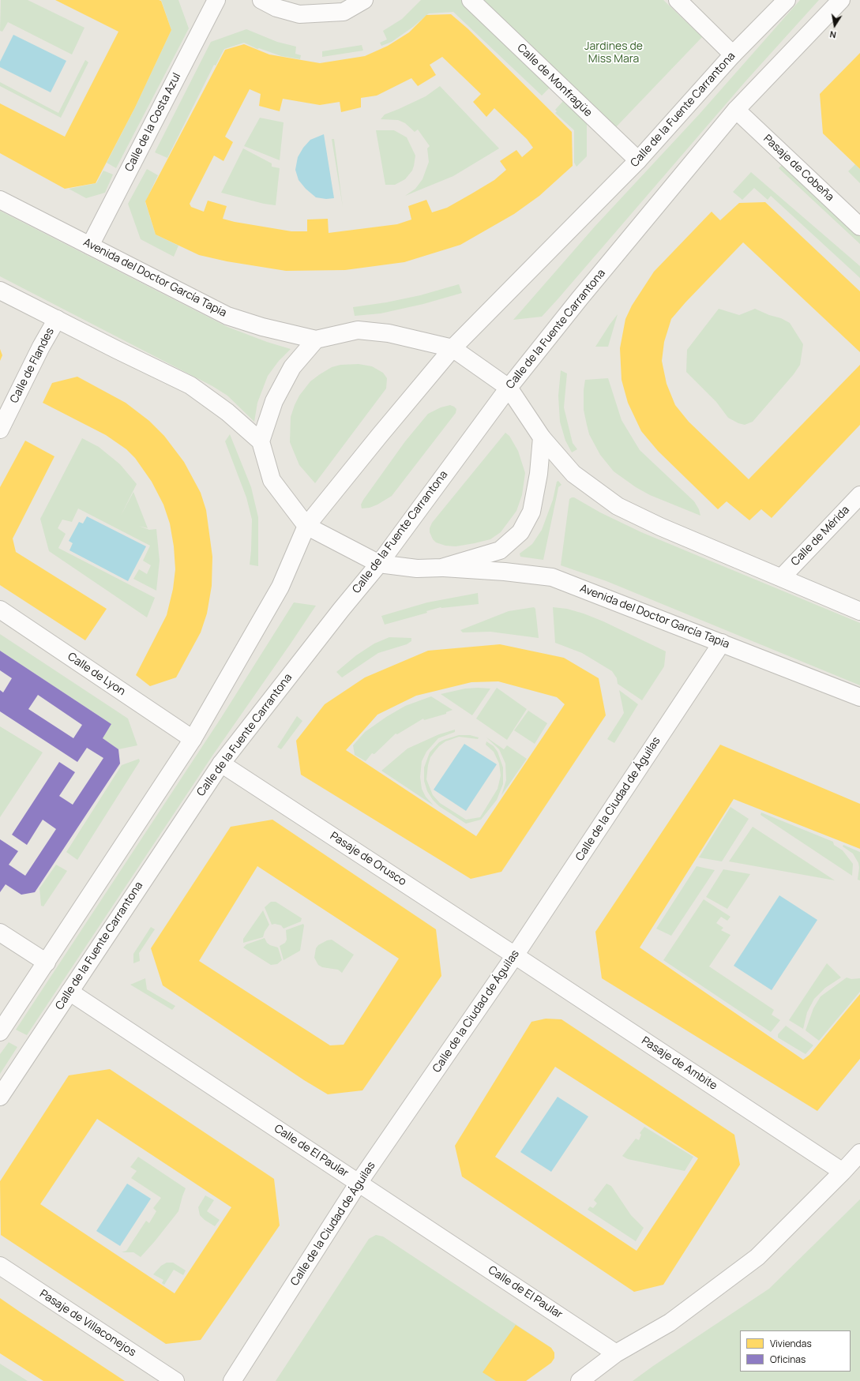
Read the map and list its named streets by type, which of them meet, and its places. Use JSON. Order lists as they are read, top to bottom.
{
  "streets": {
    "main road": [
      "Calle de Monfragüe",
      "Calle de la Fuente Carrantona",
      "Calle de la Costa Azul",
      "Pasaje de Cobeña",
      "Avenida del Doctor García Tapia",
      "Calle de Flandes",
      "Calle de Mérida",
      "Calle de Lyon",
      "Calle de la Ciudad de Águilas",
      "Pasaje de Orusco",
      "Pasaje de Ambite",
      "Calle de El Paular",
      "Pasaje de Villaconejos"
    ]
  },
  "crossings": [
    ["Calle de Monfragüe", "Calle de la Fuente Carrantona"],
    ["Calle de la Fuente Carrantona", "Pasaje de Cobeña"],
    ["Calle de la Fuente Carrantona", "Avenida del Doctor García Tapia"],
    ["Calle de la Fuente Carrantona", "Calle de Lyon"],
    ["Calle de la Fuente Carrantona", "Pasaje de Orusco"],
    ["Calle de la Fuente Carrantona", "Calle de El Paular"],
    ["Calle de la Costa Azul", "Avenida del Doctor García Tapia"],
    ["Avenida del Doctor García Tapia", "Calle de Mérida"],
    ["Avenida del Doctor García Tapia", "Calle de la Ciudad de Águilas"],
    ["Calle de la Ciudad de Águilas", "Pasaje de Orusco"],
    ["Calle de la Ciudad de Águilas", "Pasaje de Ambite"],
    ["Calle de la Ciudad de Águilas", "Calle de El Paular"],
    ["Pasaje de Orusco", "Pasaje de Ambite"]
  ],
  "parks": ["Jardines de Miss Mara"],
  "legend": ["Viviendas", "Oficinas"],
  "north": "bottom"
}
